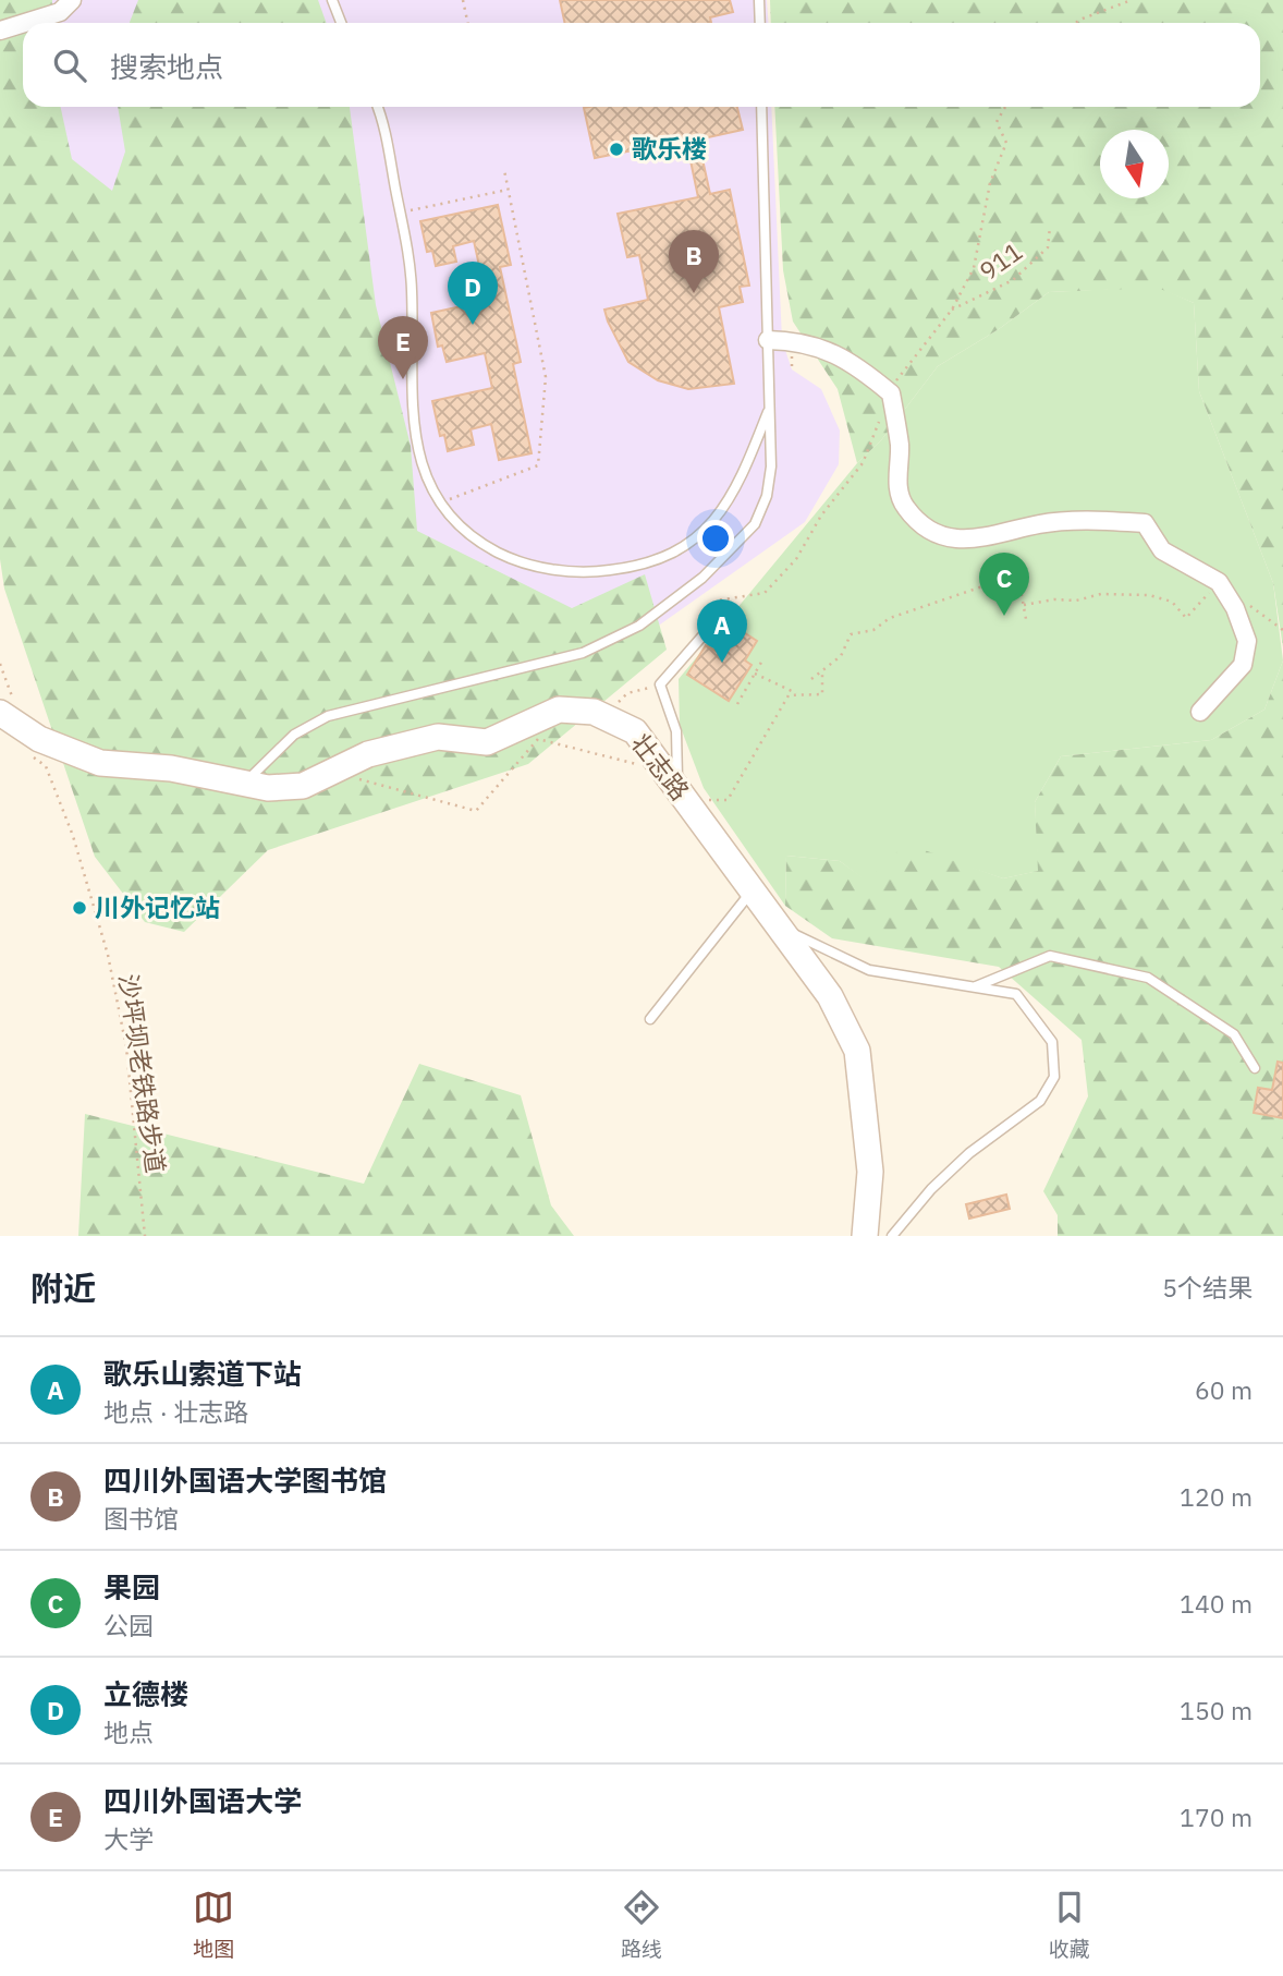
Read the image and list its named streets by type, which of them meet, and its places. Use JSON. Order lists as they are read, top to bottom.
{
  "streets": {
    "street": ["壮志路"],
    "path": ["911", "沙坪坝老铁路步道"]
  },
  "crossings": [
    ["壮志路", "沙坪坝老铁路步道"]
  ],
  "places": ["歌乐楼", "川外记忆站"],
  "north": "bottom",
  "page": {
    "search": "搜索地点",
    "pins": [
      "B",
      "D",
      "E",
      "C",
      "A"
    ],
    "heading": ["附近", "5个结果"],
    "list": [
      {
        "mark": "A",
        "name": "歌乐山索道下站",
        "note": "地点 · 壮志路",
        "value": "60 m"
      },
      {
        "mark": "B",
        "name": "四川外国语大学图书馆",
        "note": "图书馆",
        "value": "120 m"
      },
      {
        "mark": "C",
        "name": "果园",
        "note": "公园",
        "value": "140 m"
      },
      {
        "mark": "D",
        "name": "立德楼",
        "note": "地点",
        "value": "150 m"
      },
      {
        "mark": "E",
        "name": "四川外国语大学",
        "note": "大学",
        "value": "170 m"
      }
    ],
    "nav": ["地图", "路线", "收藏"]
  }
}
